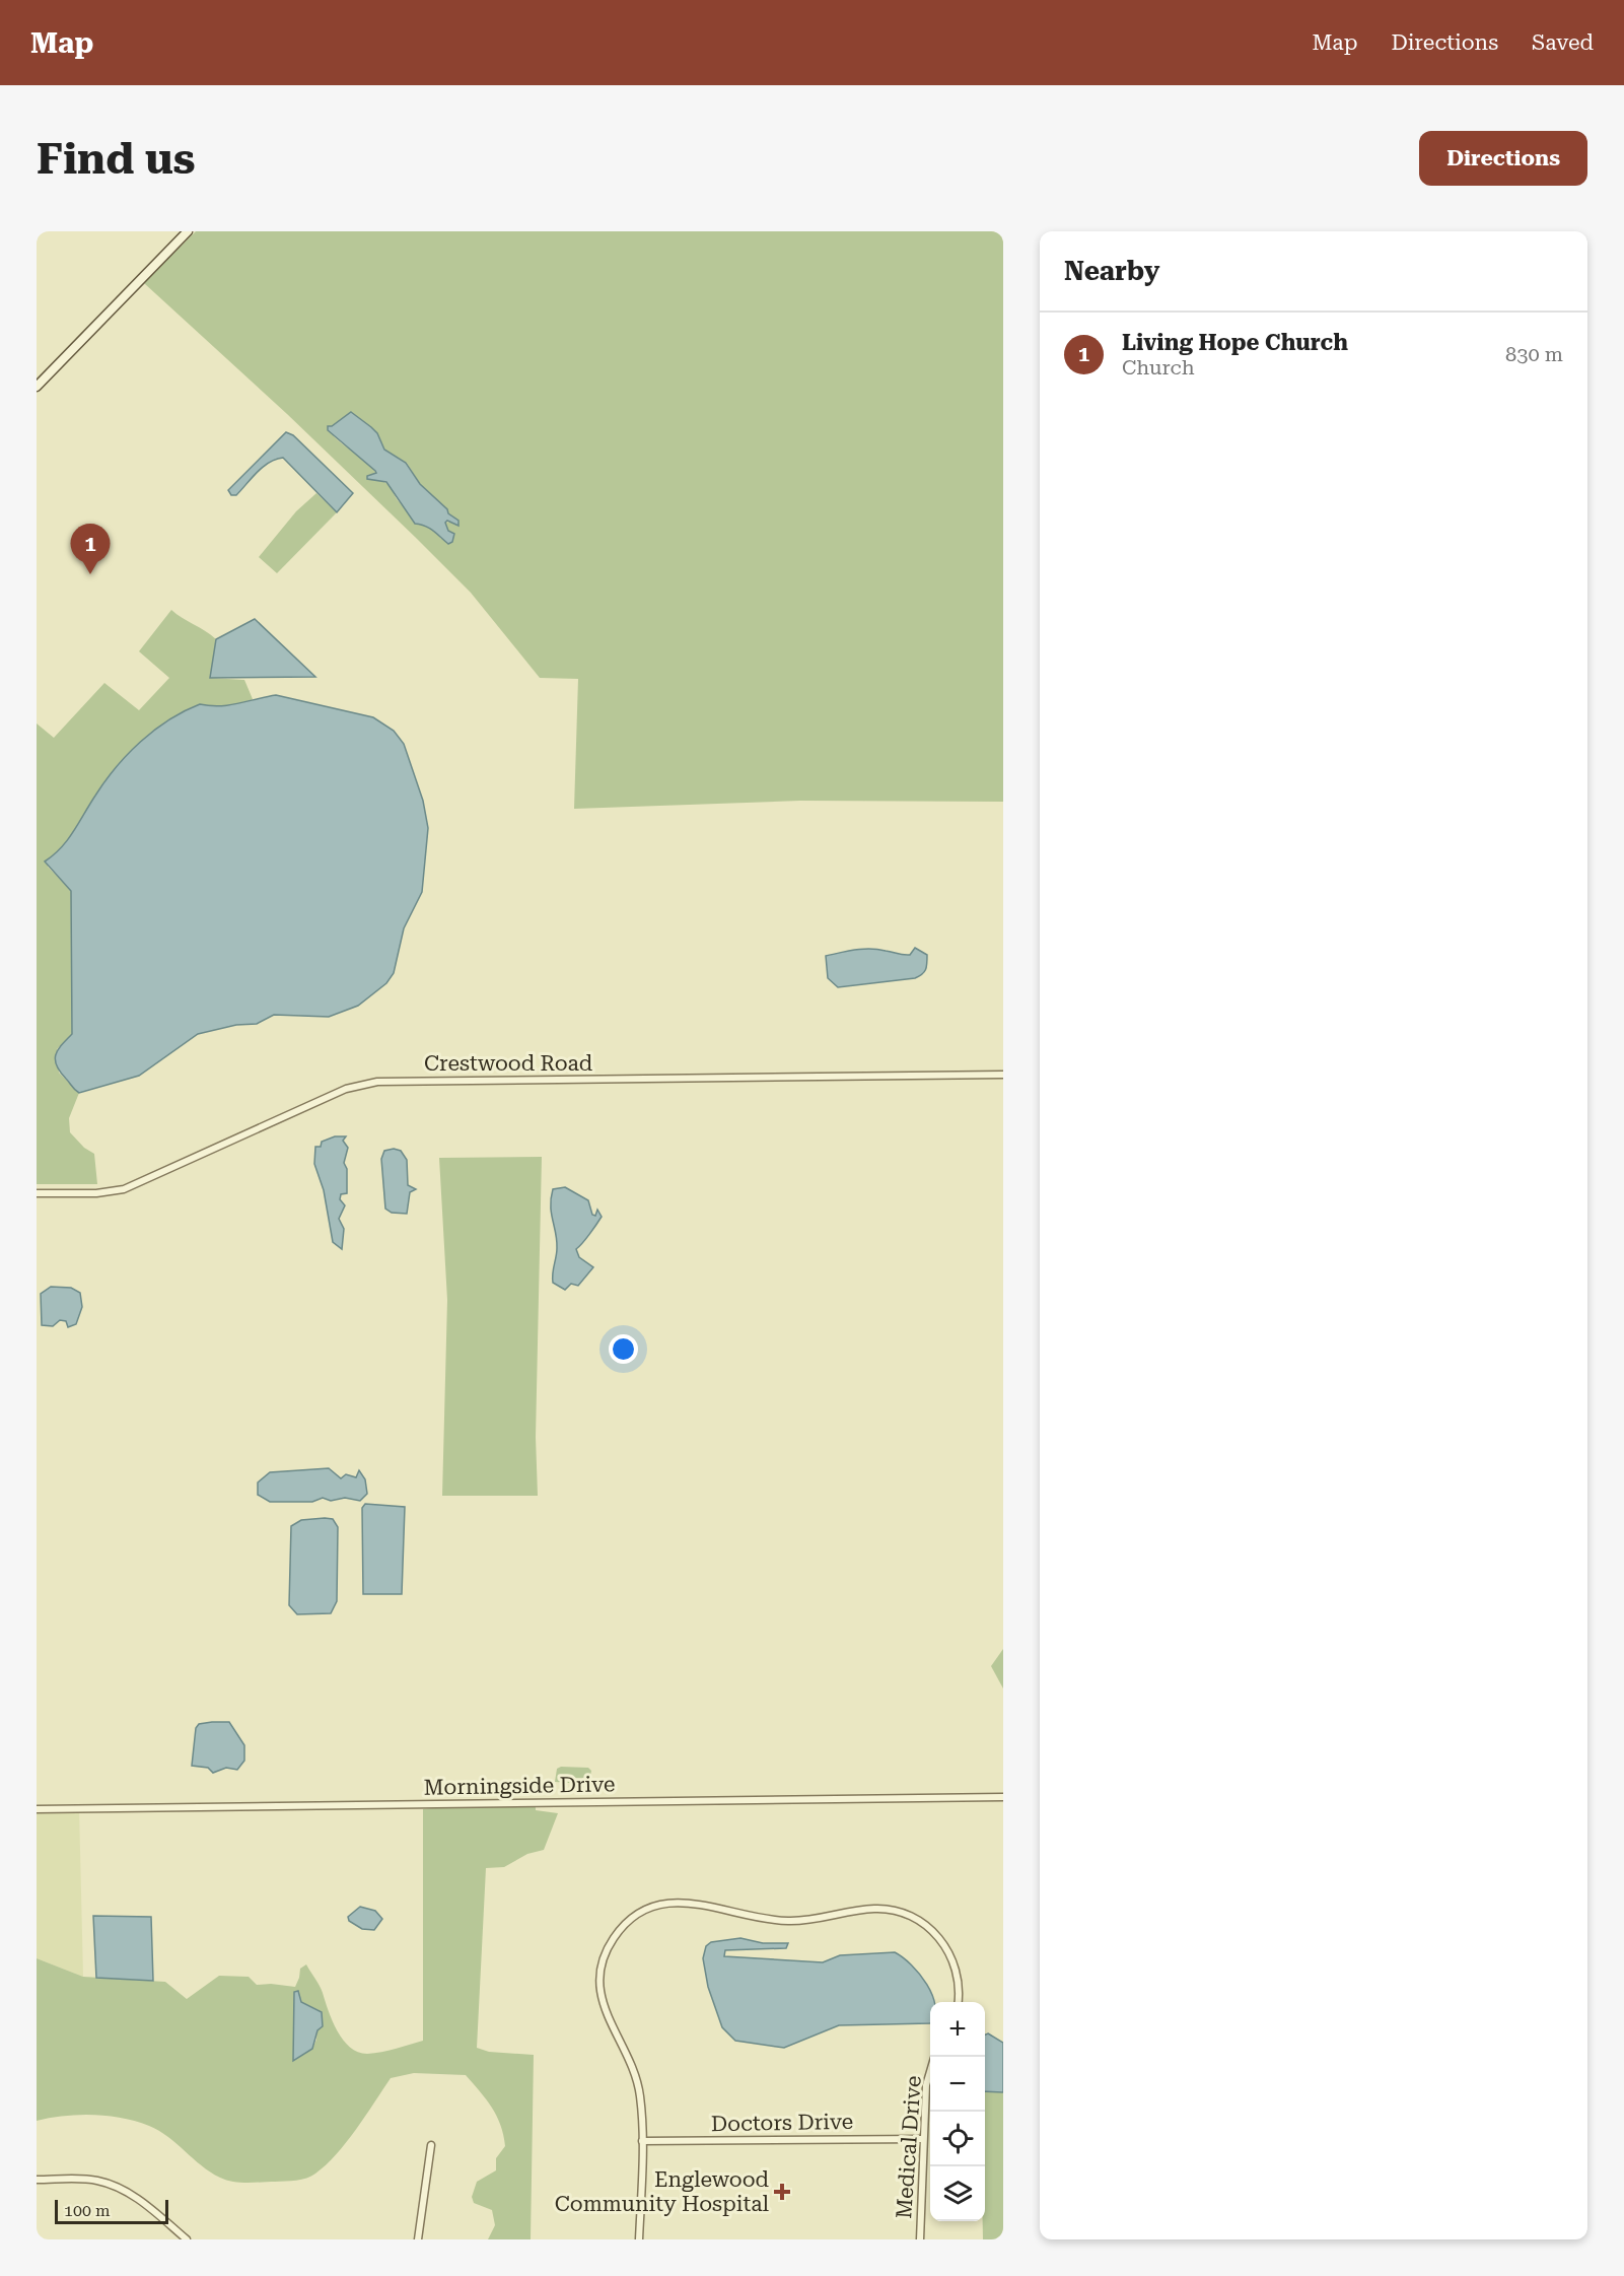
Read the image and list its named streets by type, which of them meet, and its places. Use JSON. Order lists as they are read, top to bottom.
{
  "streets": {
    "street": [
      "Crestwood Road",
      "Morningside Drive",
      "Doctors Drive",
      "Medical Drive"
    ]
  },
  "crossings": [
    ["Doctors Drive", "Medical Drive"]
  ],
  "places": {
    "health": ["Englewood Community Hospital"]
  },
  "scale_bar": "100 m",
  "page": {
    "header": "Map",
    "nav": ["Map", "Directions", "Saved"],
    "buttons": "Directions",
    "title": "Find us",
    "heading": "Nearby",
    "list": [
      {
        "mark": "1",
        "name": "Living Hope Church",
        "note": "Church",
        "value": "830 m"
      }
    ],
    "pins": "1",
    "map_buttons": ["+", "−"],
    "scale": "100 m"
  }
}
